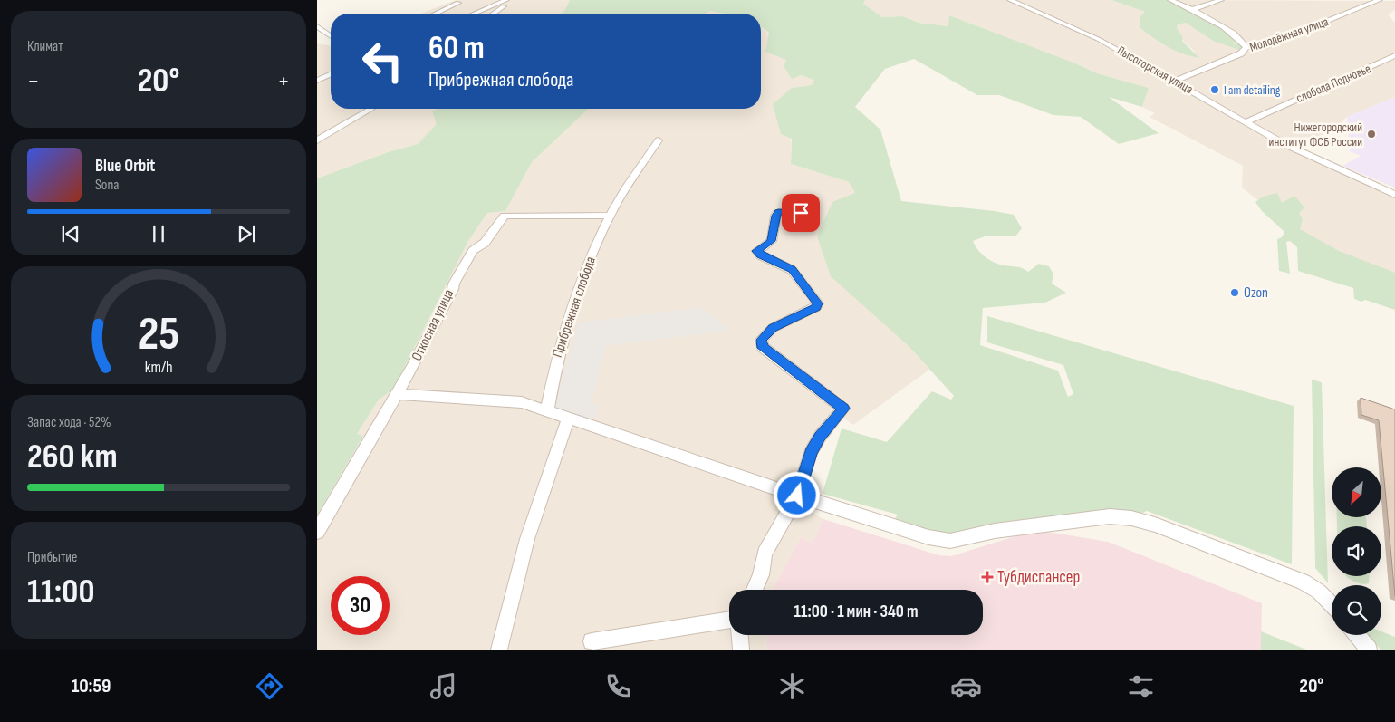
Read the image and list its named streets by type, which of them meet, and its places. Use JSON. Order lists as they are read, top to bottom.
{
  "streets": {
    "street": [
      "Молодёжная улица",
      "Лысогорская улица",
      "слобода Подновье",
      "Прибрежная слобода",
      "Откосная улица"
    ]
  },
  "crossings": [
    ["Молодёжная улица", "Лысогорская улица"],
    ["Лысогорская улица", "слобода Подновье"],
    ["Прибрежная слобода", "Откосная улица"]
  ],
  "places": {
    "other": ["I am detailing", "Нижегородский институт ФСБ России", "Ozon"],
    "health": ["Тубдиспансер"]
  },
  "north": "bottom left",
  "page": {
    "tile": [
      "Климат",
      ["Запас хода · 52%", "260 km"],
      ["Прибытие", "11:00"]
    ],
    "turn": ["60 m", "Прибрежная слобода"],
    "heat": ["−", "20°", "+"],
    "song": ["Blue Orbit", "Sona"],
    "limit": "30",
    "trip": "11:00 · 1 мин · 340 m",
    "tabs": ["10:59", "20°"],
    "gauge": ["25", "km/h"]
  }
}
